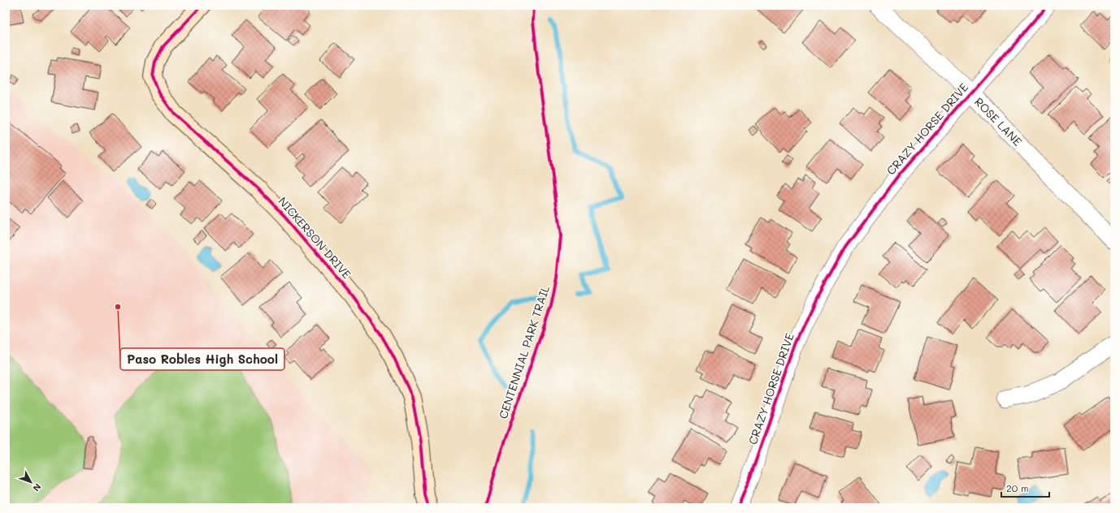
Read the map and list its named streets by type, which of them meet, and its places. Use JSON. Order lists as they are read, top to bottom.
{
  "streets": {
    "street": ["ROSE LANE", "CRAZY HORSE DRIVE", "NICKERSON DRIVE"],
    "cycle path": ["CENTENNIAL PARK TRAIL"]
  },
  "crossings": [
    ["ROSE LANE", "CRAZY HORSE DRIVE"]
  ],
  "places": ["Paso Robles High School"],
  "scale_bar": "20 m",
  "north": "bottom right"
}
